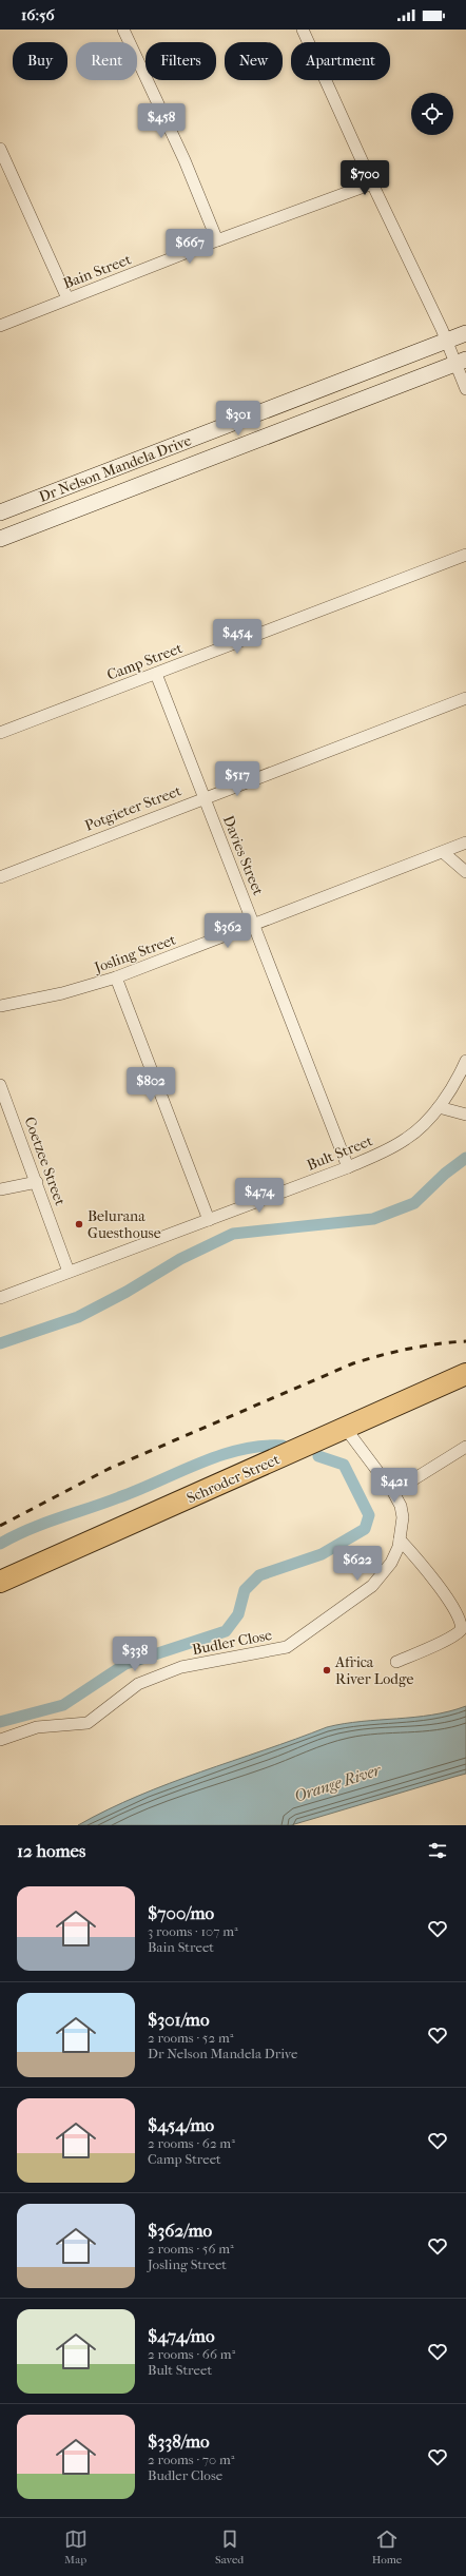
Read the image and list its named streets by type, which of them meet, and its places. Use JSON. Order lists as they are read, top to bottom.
{
  "streets": {
    "highway": ["Schroder Street"],
    "street": [
      "Bain Street",
      "Dr Nelson Mandela Drive",
      "Camp Street",
      "Potgieter Street",
      "Davies Street",
      "Josling Street",
      "Bult Street",
      "Coetzee Street",
      "Budler Close"
    ]
  },
  "crossings": [
    ["Camp Street", "Davies Street"],
    ["Potgieter Street", "Davies Street"],
    ["Davies Street", "Josling Street"],
    ["Davies Street", "Bult Street"],
    ["Bult Street", "Coetzee Street"]
  ],
  "water": ["Orange River"],
  "places": ["Belurana Guesthouse", "Africa River Lodge"],
  "page": {
    "status": "16:56",
    "chip": [
      "Buy",
      "Rent",
      "Filters",
      "New",
      "Apartment"
    ],
    "price": [
      "$458",
      "$700",
      "$667",
      "$301",
      "$454",
      "$517",
      "$362",
      "$802",
      "$474",
      "$421",
      "$622",
      "$338"
    ],
    "heading": "12 homes",
    "list": [
      {
        "name": "$700/mo",
        "note": "3 rooms · 107 m² · Bain Street"
      },
      {
        "name": "$301/mo",
        "note": "2 rooms · 52 m² · Dr Nelson Mandela Drive"
      },
      {
        "name": "$454/mo",
        "note": "2 rooms · 62 m² · Camp Street"
      },
      {
        "name": "$362/mo",
        "note": "2 rooms · 56 m² · Josling Street"
      },
      {
        "name": "$474/mo",
        "note": "2 rooms · 66 m² · Bult Street"
      },
      {
        "name": "$338/mo",
        "note": "2 rooms · 70 m² · Budler Close"
      }
    ],
    "tabs": ["Map", "Saved", "Home"]
  }
}
